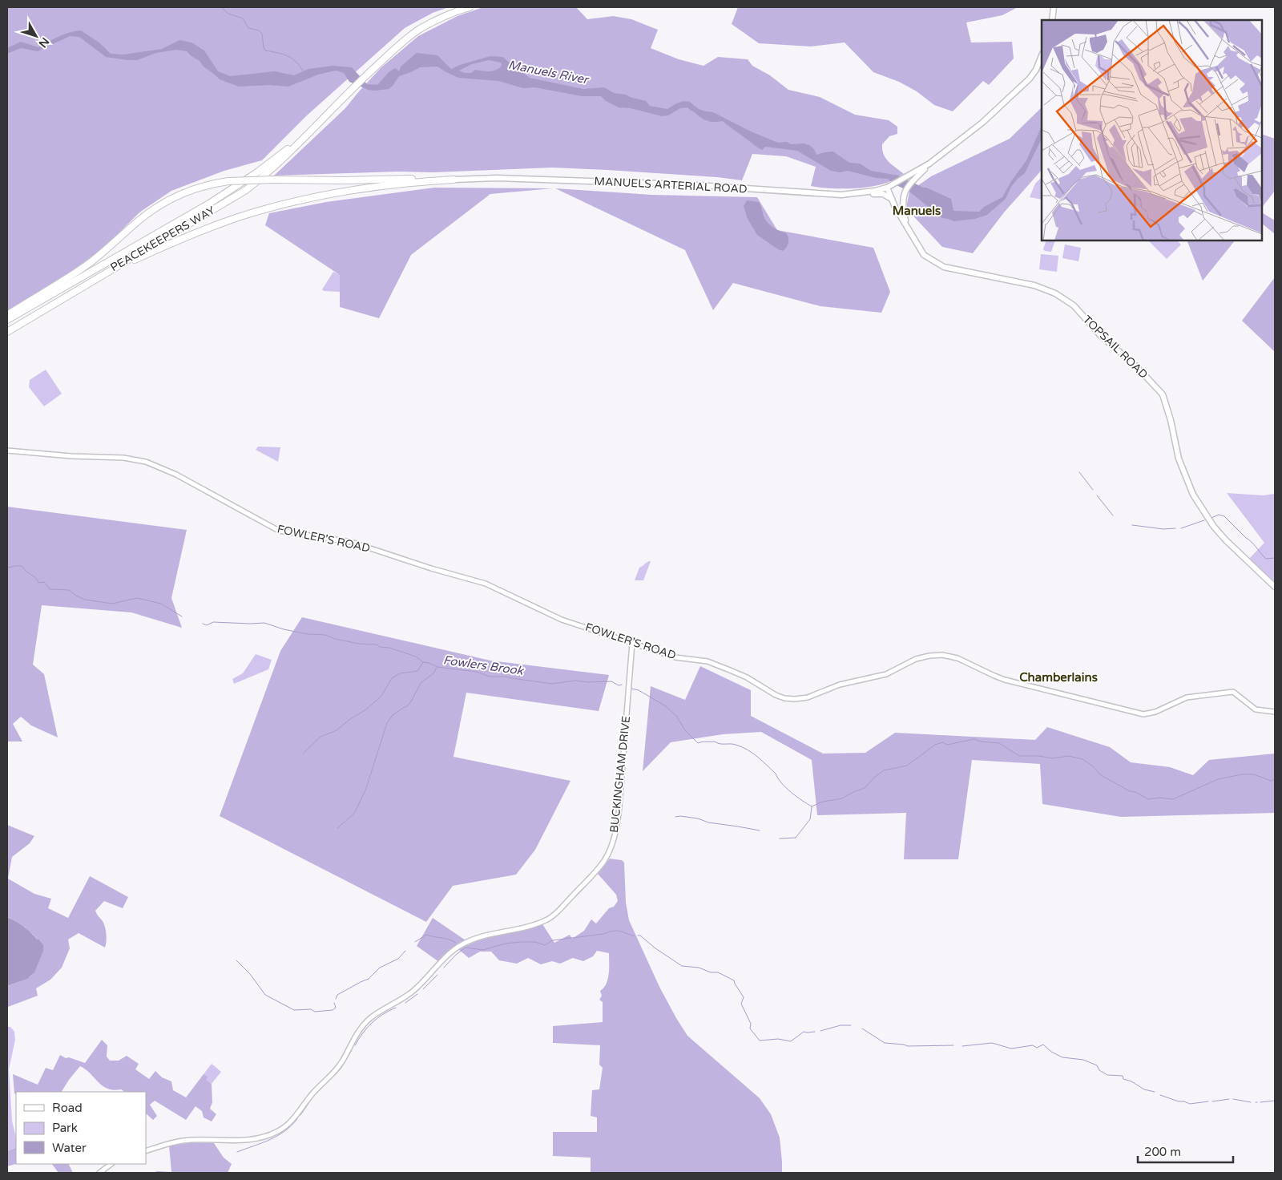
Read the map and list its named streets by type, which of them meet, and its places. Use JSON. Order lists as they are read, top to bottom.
{
  "streets": {
    "highway": ["PEACEKEEPERS WAY"],
    "main road": ["MANUELS ARTERIAL ROAD", "TOPSAIL ROAD"],
    "street": ["FOWLER'S ROAD", "BUCKINGHAM DRIVE"]
  },
  "crossings": [
    ["MANUELS ARTERIAL ROAD", "TOPSAIL ROAD"],
    ["FOWLER'S ROAD", "BUCKINGHAM DRIVE"]
  ],
  "districts": ["Manuels", "Chamberlains"],
  "water": ["Manuels River", "Fowlers Brook"],
  "legend": ["Road", "Park", "Water"],
  "scale_bar": "200 m",
  "north": "bottom right"
}
